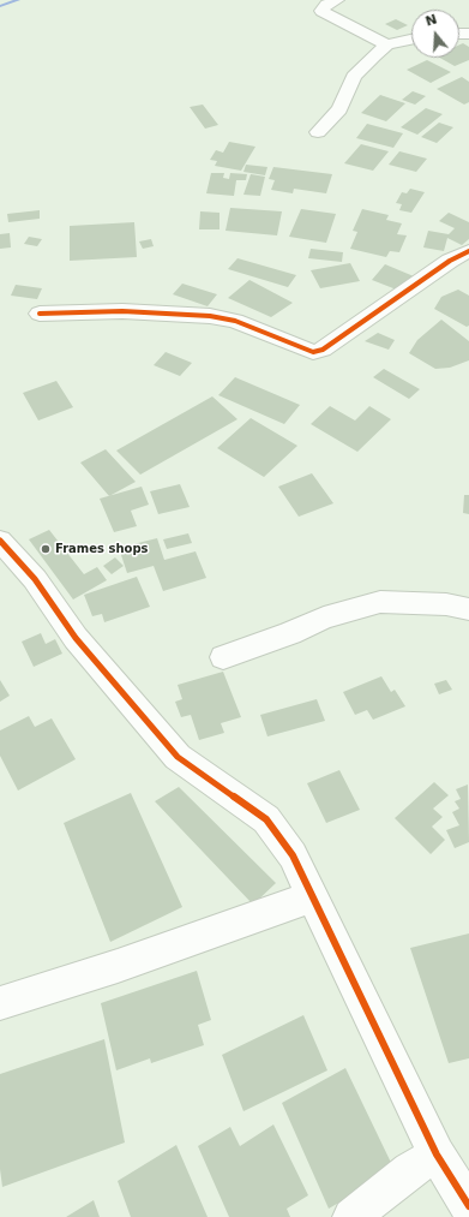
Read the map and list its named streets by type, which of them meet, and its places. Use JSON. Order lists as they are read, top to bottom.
{
  "places": ["Frames shops"],
  "north": "top"
}
